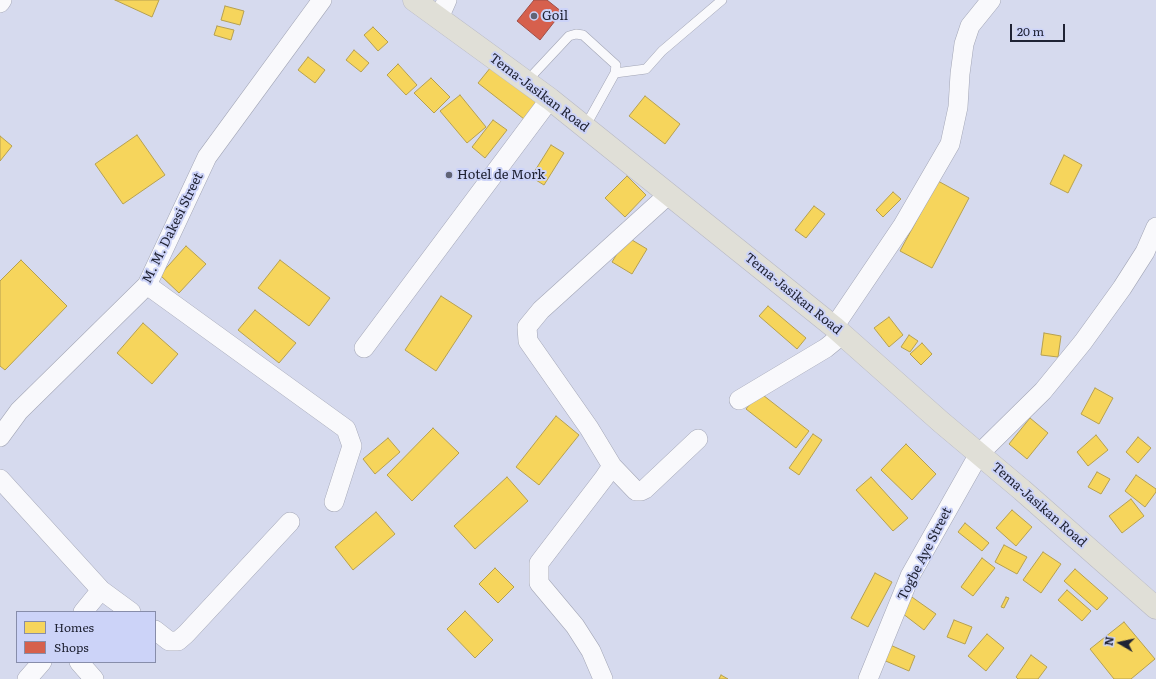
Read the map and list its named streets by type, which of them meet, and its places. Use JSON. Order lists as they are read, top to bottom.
{
  "streets": {
    "highway": ["Tema-Jasikan Road"],
    "street": ["M. M. Dakesi Street", "Togbe Aye Street"]
  },
  "crossings": [
    ["Tema-Jasikan Road", "Togbe Aye Street"]
  ],
  "places": ["Goil", "Hotel de Mork"],
  "legend": ["Homes", "Shops"],
  "scale_bar": "20 m",
  "north": "left"
}
